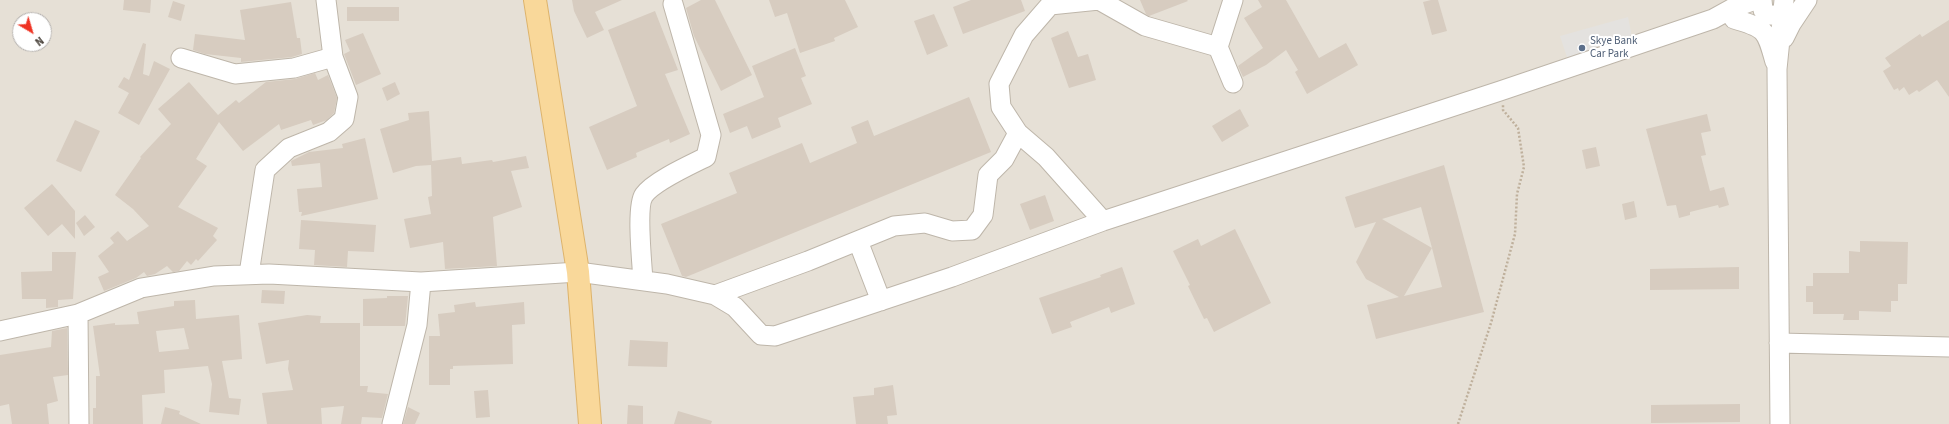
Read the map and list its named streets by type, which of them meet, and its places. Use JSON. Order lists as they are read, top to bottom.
{
  "places": ["Skye Bank Car Park"],
  "north": "bottom right"
}
